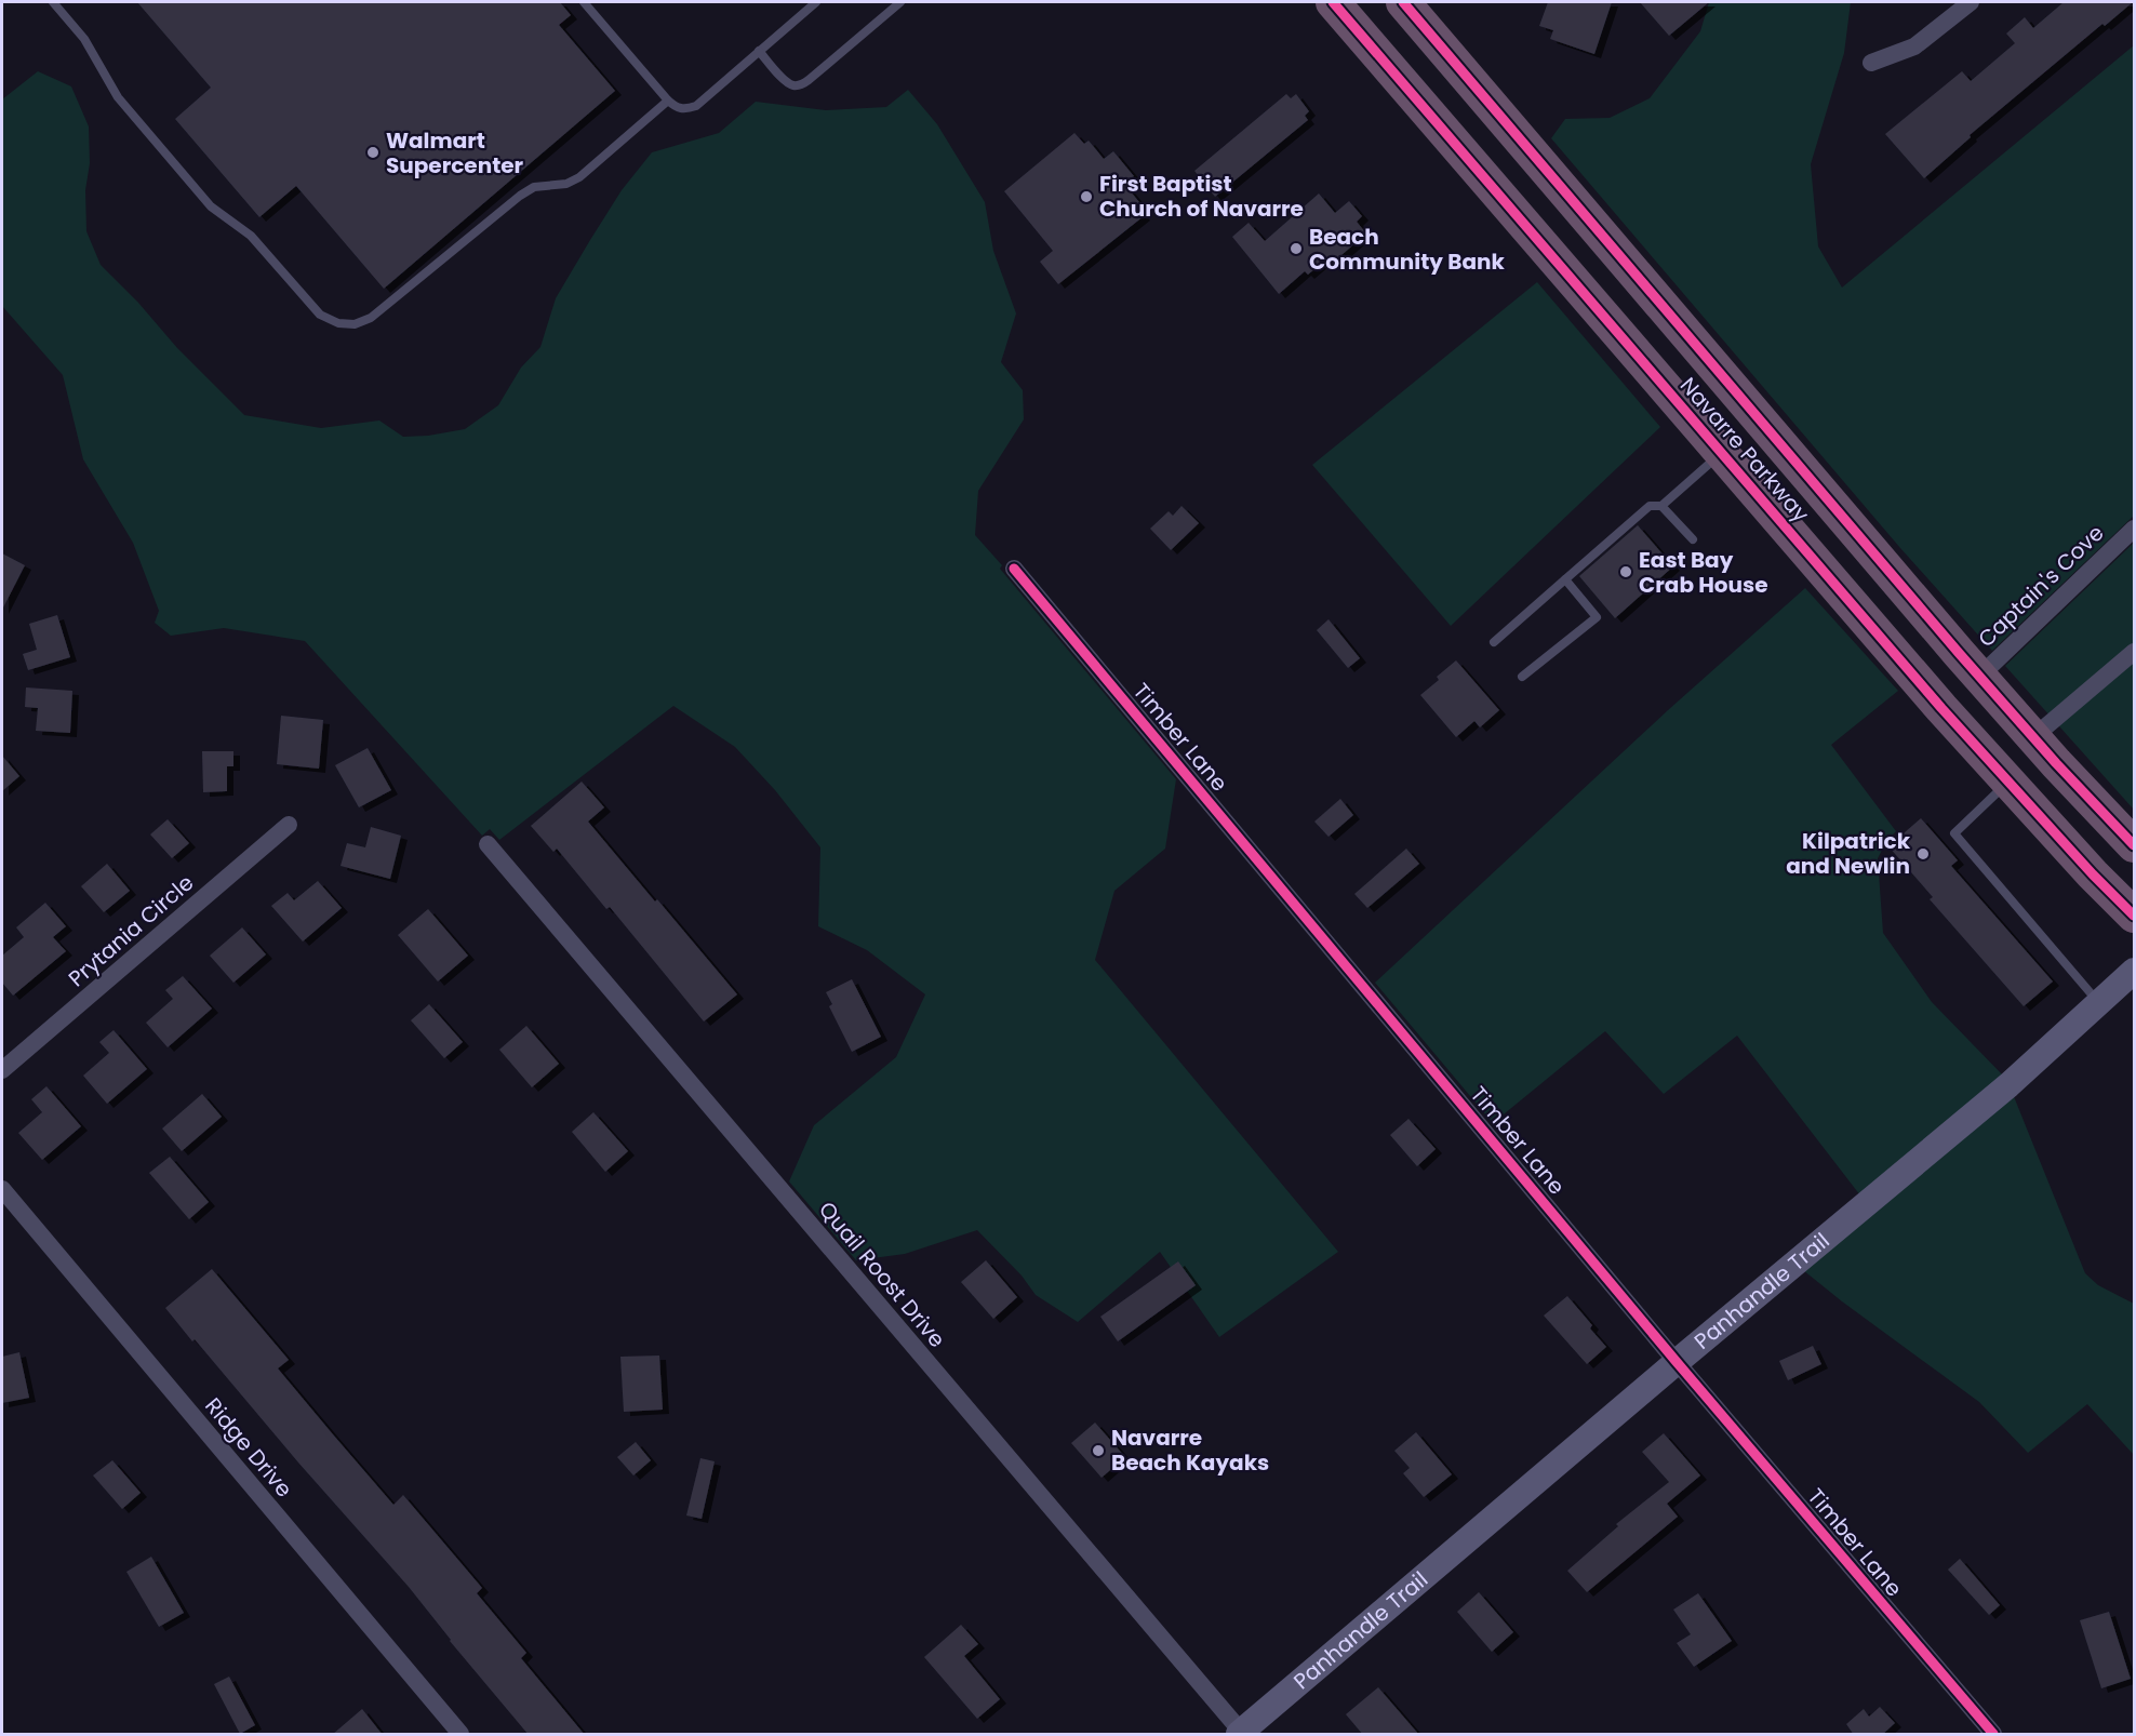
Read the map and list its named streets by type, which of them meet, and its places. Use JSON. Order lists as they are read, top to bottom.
{
  "streets": {
    "highway": ["Navarre Parkway"],
    "street": [
      "Captain's Cove",
      "Timber Lane",
      "Prytania Circle",
      "Quail Roost Drive",
      "Panhandle Trail",
      "Ridge Drive"
    ]
  },
  "crossings": [
    ["Navarre Parkway", "Captain's Cove"],
    ["Timber Lane", "Panhandle Trail"],
    ["Quail Roost Drive", "Panhandle Trail"]
  ],
  "places": [
    "Walmart Supercenter",
    "First Baptist Church of Navarre",
    "Beach Community Bank",
    "East Bay Crab House",
    "Kilpatrick and Newlin",
    "Navarre Beach Kayaks"
  ]
}
